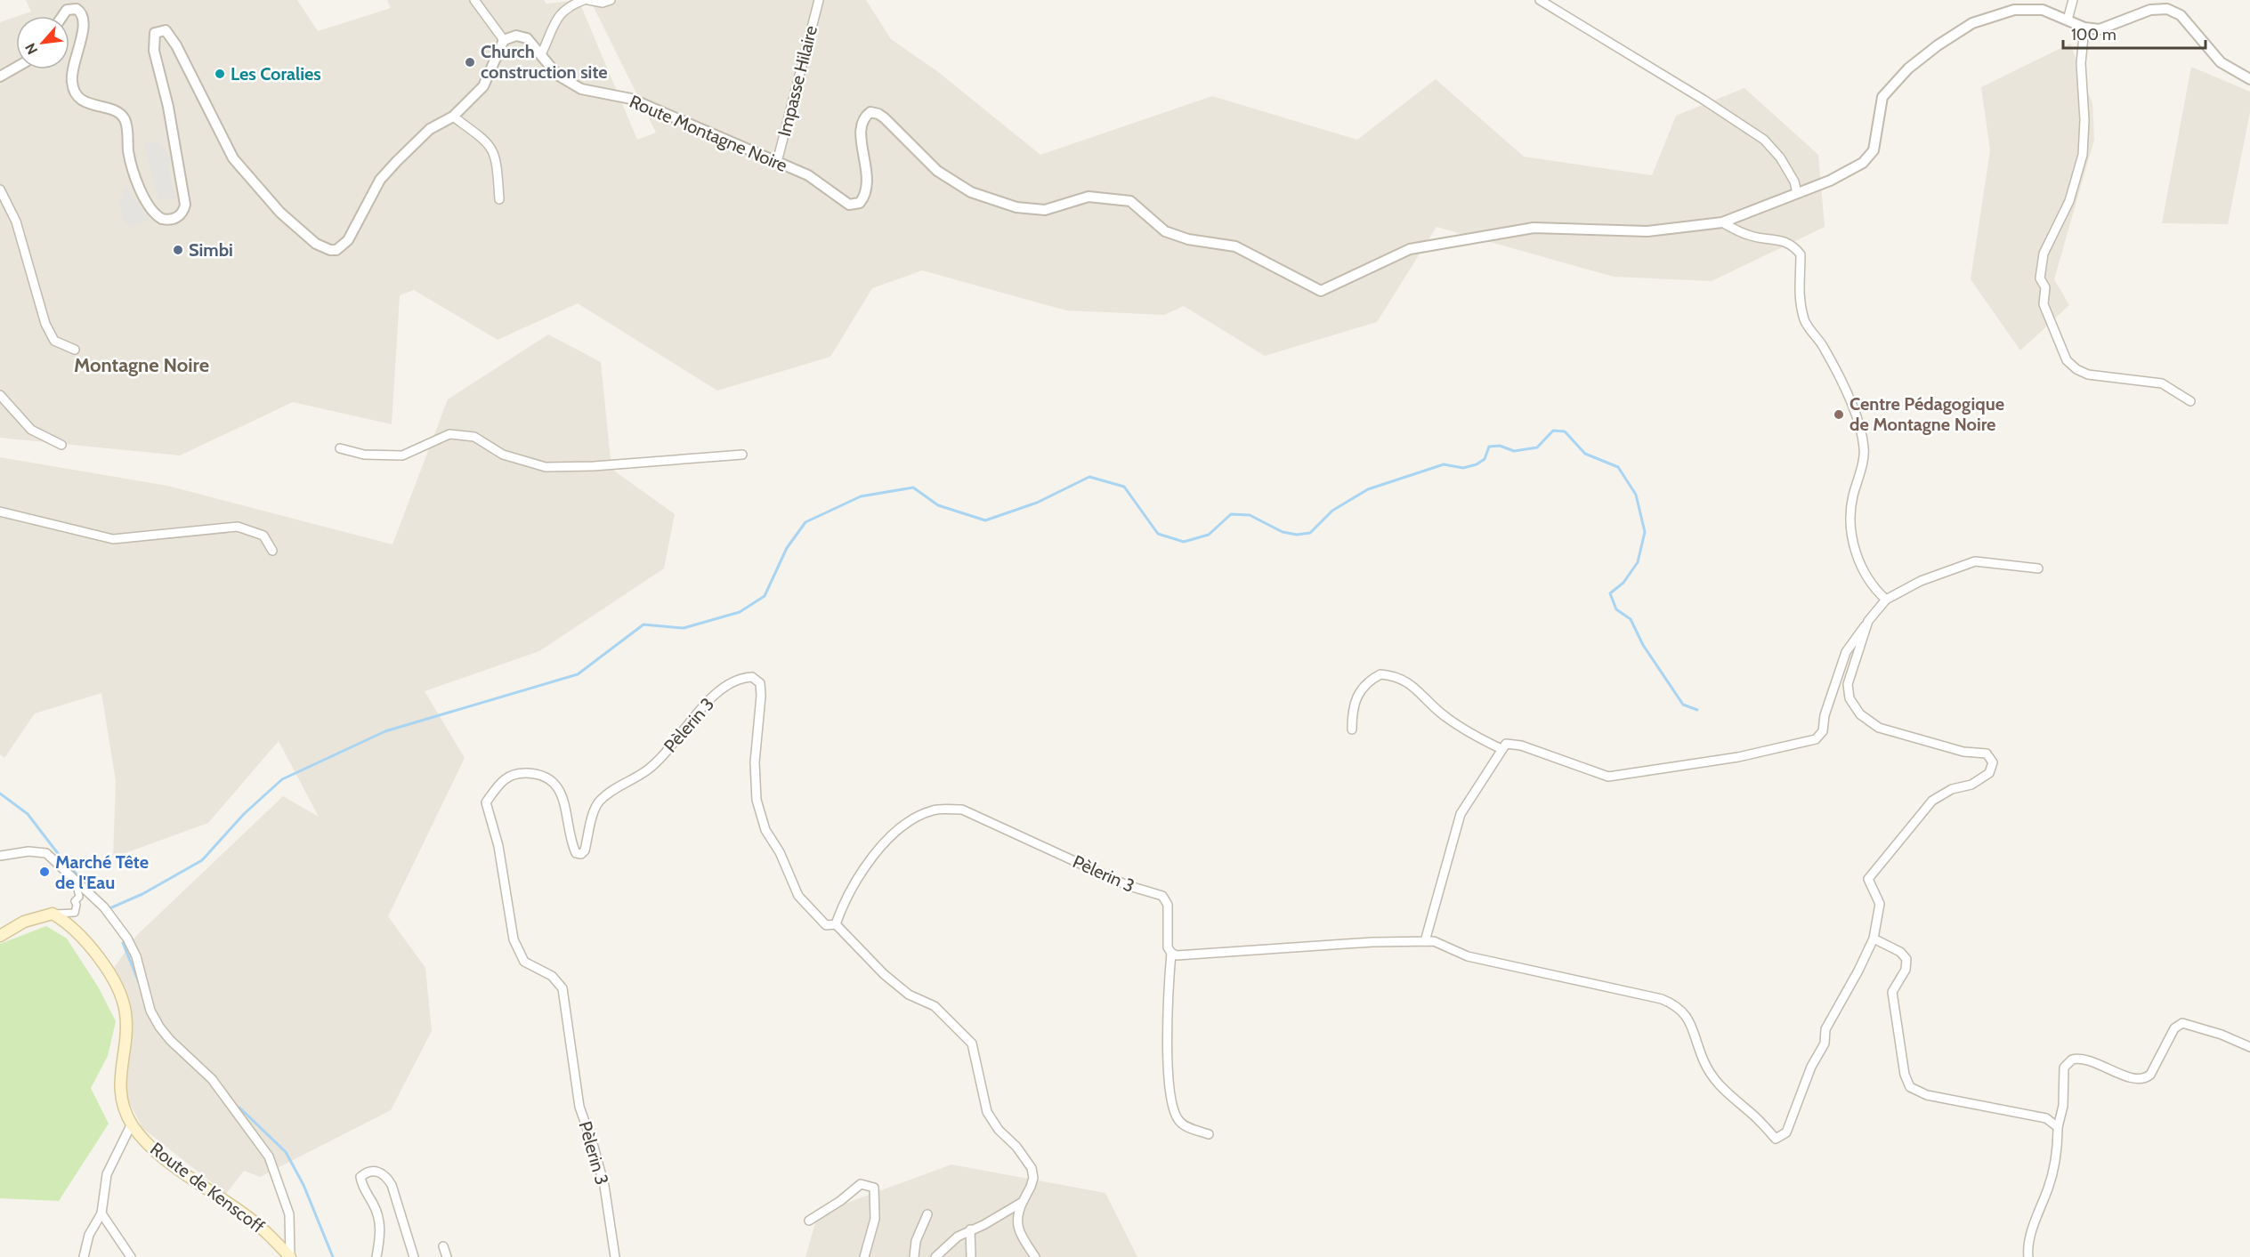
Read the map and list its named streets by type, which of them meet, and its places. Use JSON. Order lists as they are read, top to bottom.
{
  "streets": {
    "main road": ["Route de Kenscoff"],
    "street": ["Impasse Hilaire", "Route Montagne Noire", "Pèlerin 3"]
  },
  "crossings": [
    ["Impasse Hilaire", "Route Montagne Noire"]
  ],
  "districts": ["Montagne Noire"],
  "places": [
    "Church construction site",
    "Les Coralies",
    "Simbi",
    "Centre Pédagogique de Montagne Noire",
    "Marché Tête de l'Eau"
  ],
  "scale_bar": "100 m",
  "north": "bottom left"
}
